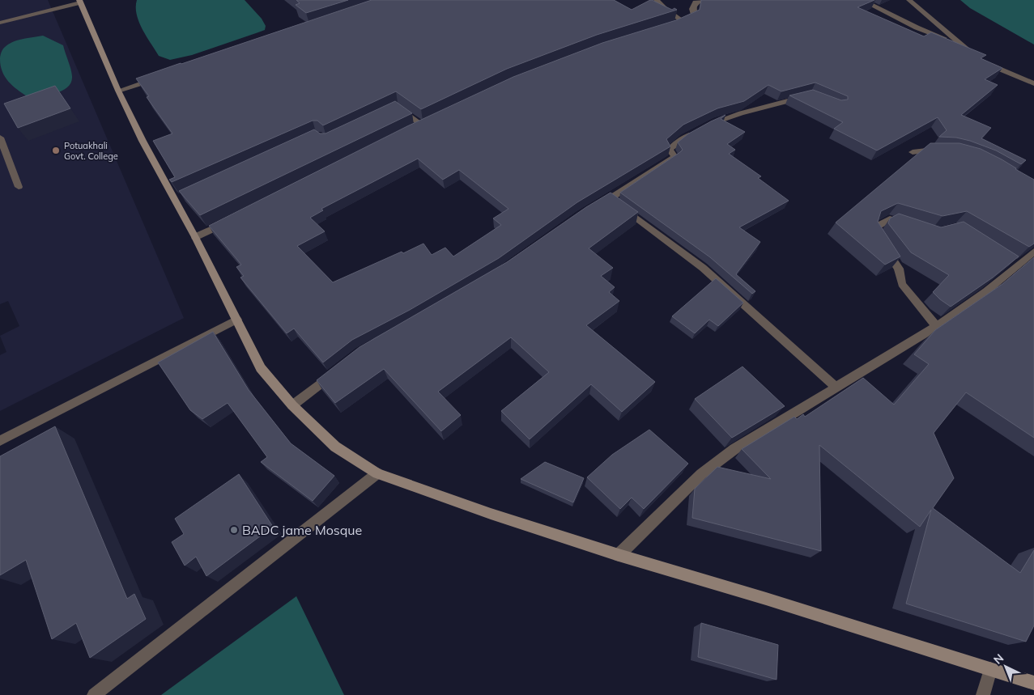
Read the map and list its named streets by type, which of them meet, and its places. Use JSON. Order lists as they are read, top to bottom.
{
  "places": ["Potuakhali Govt. College", "BADC jame Mosque"],
  "north": "top left"
}
